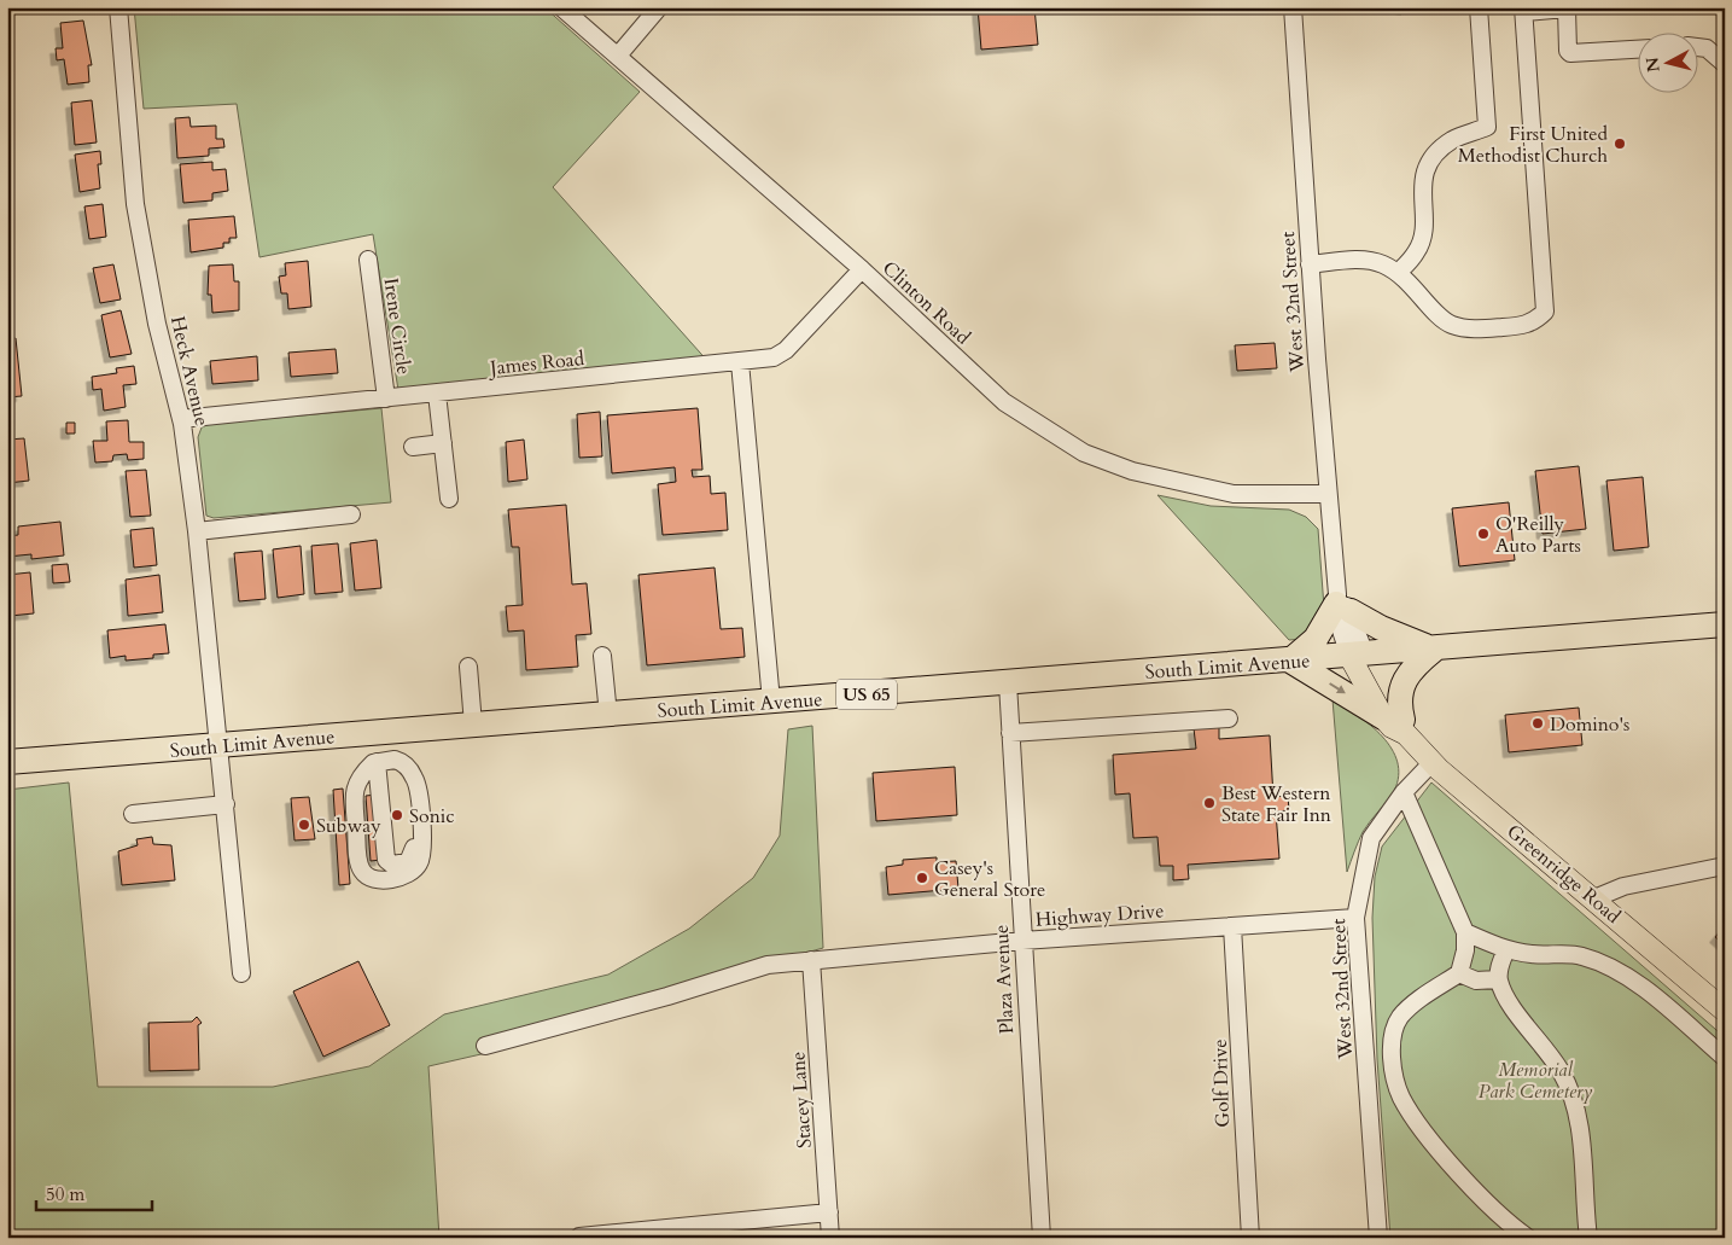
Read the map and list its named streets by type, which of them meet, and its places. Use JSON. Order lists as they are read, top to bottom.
{
  "streets": {
    "highway": ["South Limit Avenue", "US 65"],
    "main road": ["Greenridge Road"],
    "street": [
      "Clinton Road",
      "West 32nd Street",
      "Irene Circle",
      "James Road",
      "Heck Avenue",
      "Highway Drive",
      "Plaza Avenue",
      "Golf Drive",
      "Stacey Lane"
    ]
  },
  "crossings": [
    ["Clinton Road", "West 32nd Street"],
    ["Clinton Road", "James Road"],
    ["West 32nd Street", "South Limit Avenue"],
    ["West 32nd Street", "Greenridge Road"],
    ["West 32nd Street", "Highway Drive"],
    ["Irene Circle", "James Road"],
    ["James Road", "Heck Avenue"],
    ["Heck Avenue", "South Limit Avenue"],
    ["South Limit Avenue", "Greenridge Road"],
    ["South Limit Avenue", "Plaza Avenue"],
    ["Highway Drive", "Plaza Avenue"],
    ["Highway Drive", "Golf Drive"],
    ["Highway Drive", "Stacey Lane"]
  ],
  "parks": ["Memorial Park Cemetery"],
  "places": [
    "First United Methodist Church",
    "O'Reilly Auto Parts",
    "Domino's",
    "Best Western State Fair Inn",
    "Sonic",
    "Subway",
    "Casey's General Store"
  ],
  "scale_bar": "50 m",
  "north": "left"
}
